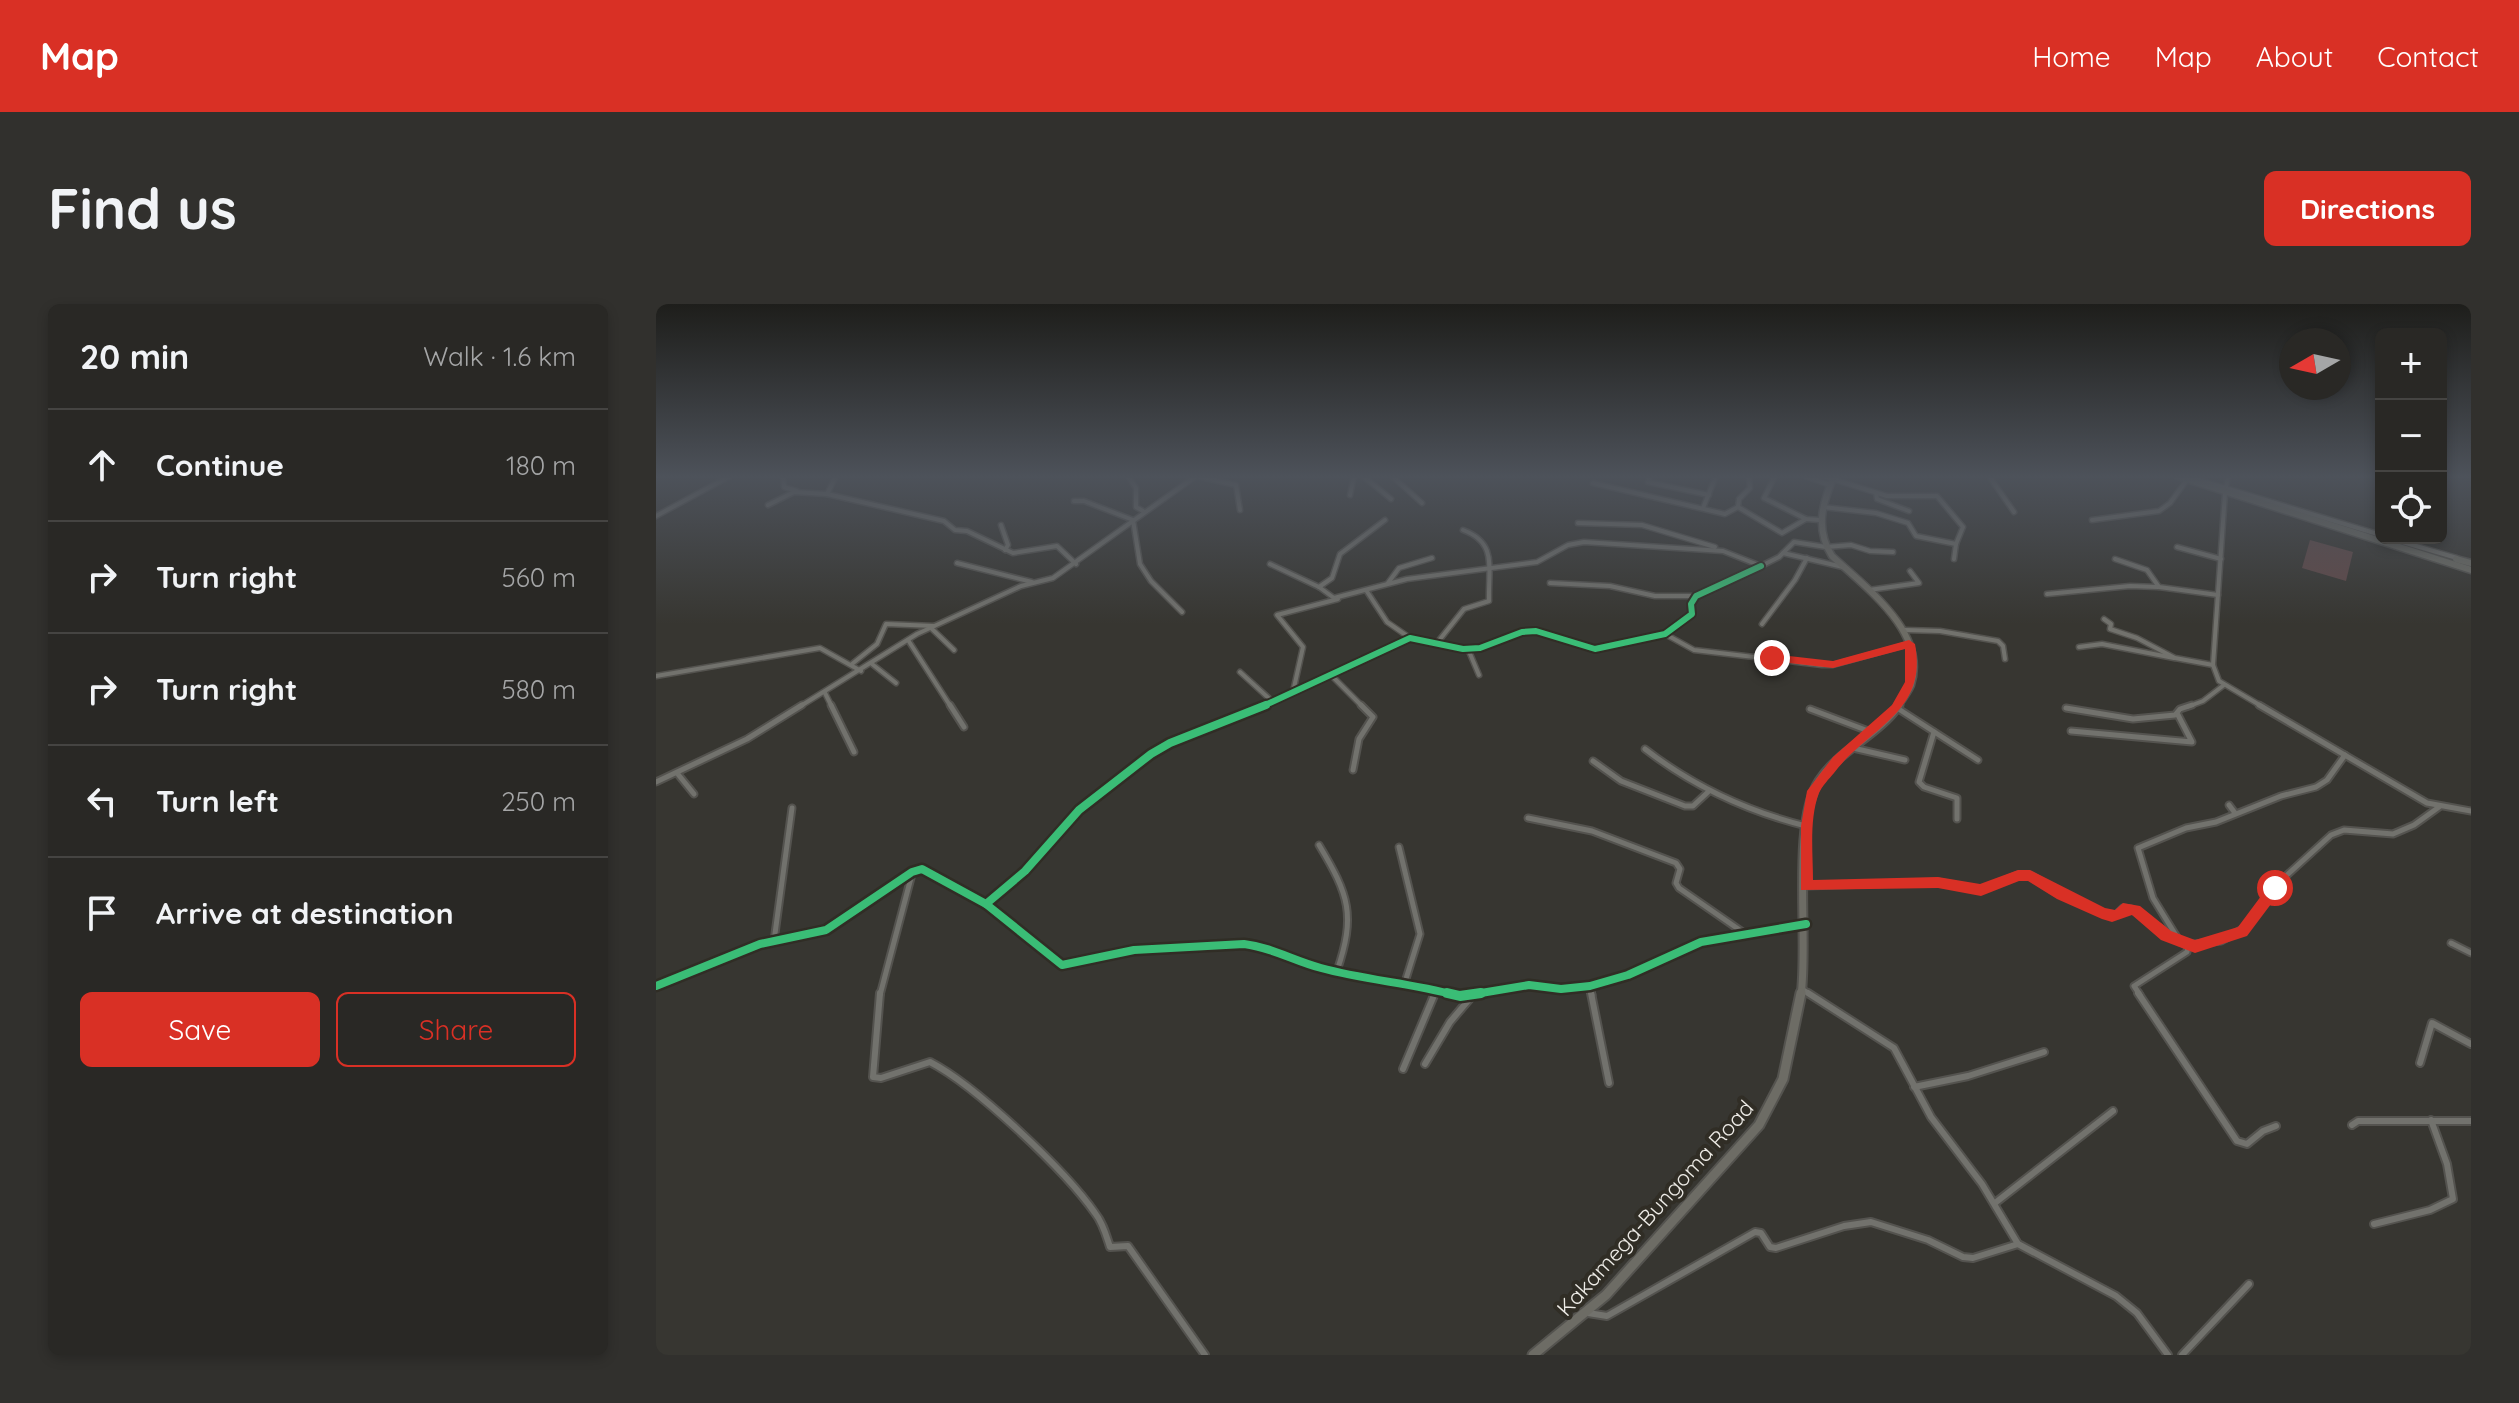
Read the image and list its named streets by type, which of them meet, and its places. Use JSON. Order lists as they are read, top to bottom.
{
  "streets": {
    "main road": ["Kakamega-Bungoma Road"]
  },
  "north": "left",
  "page": {
    "header": "Map",
    "nav": [
      "Home",
      "Map",
      "About",
      "Contact"
    ],
    "buttons": [
      "Directions",
      ["Save", "Share"]
    ],
    "title": "Find us",
    "heading": ["20 min", "Walk · 1.6 km"],
    "map_buttons": ["+", "−"],
    "list": [
      ["Continue", "180 m"],
      ["Turn right", "560 m"],
      ["Turn right", "580 m"],
      ["Turn left", "250 m"],
      "Arrive at destination"
    ]
  }
}
